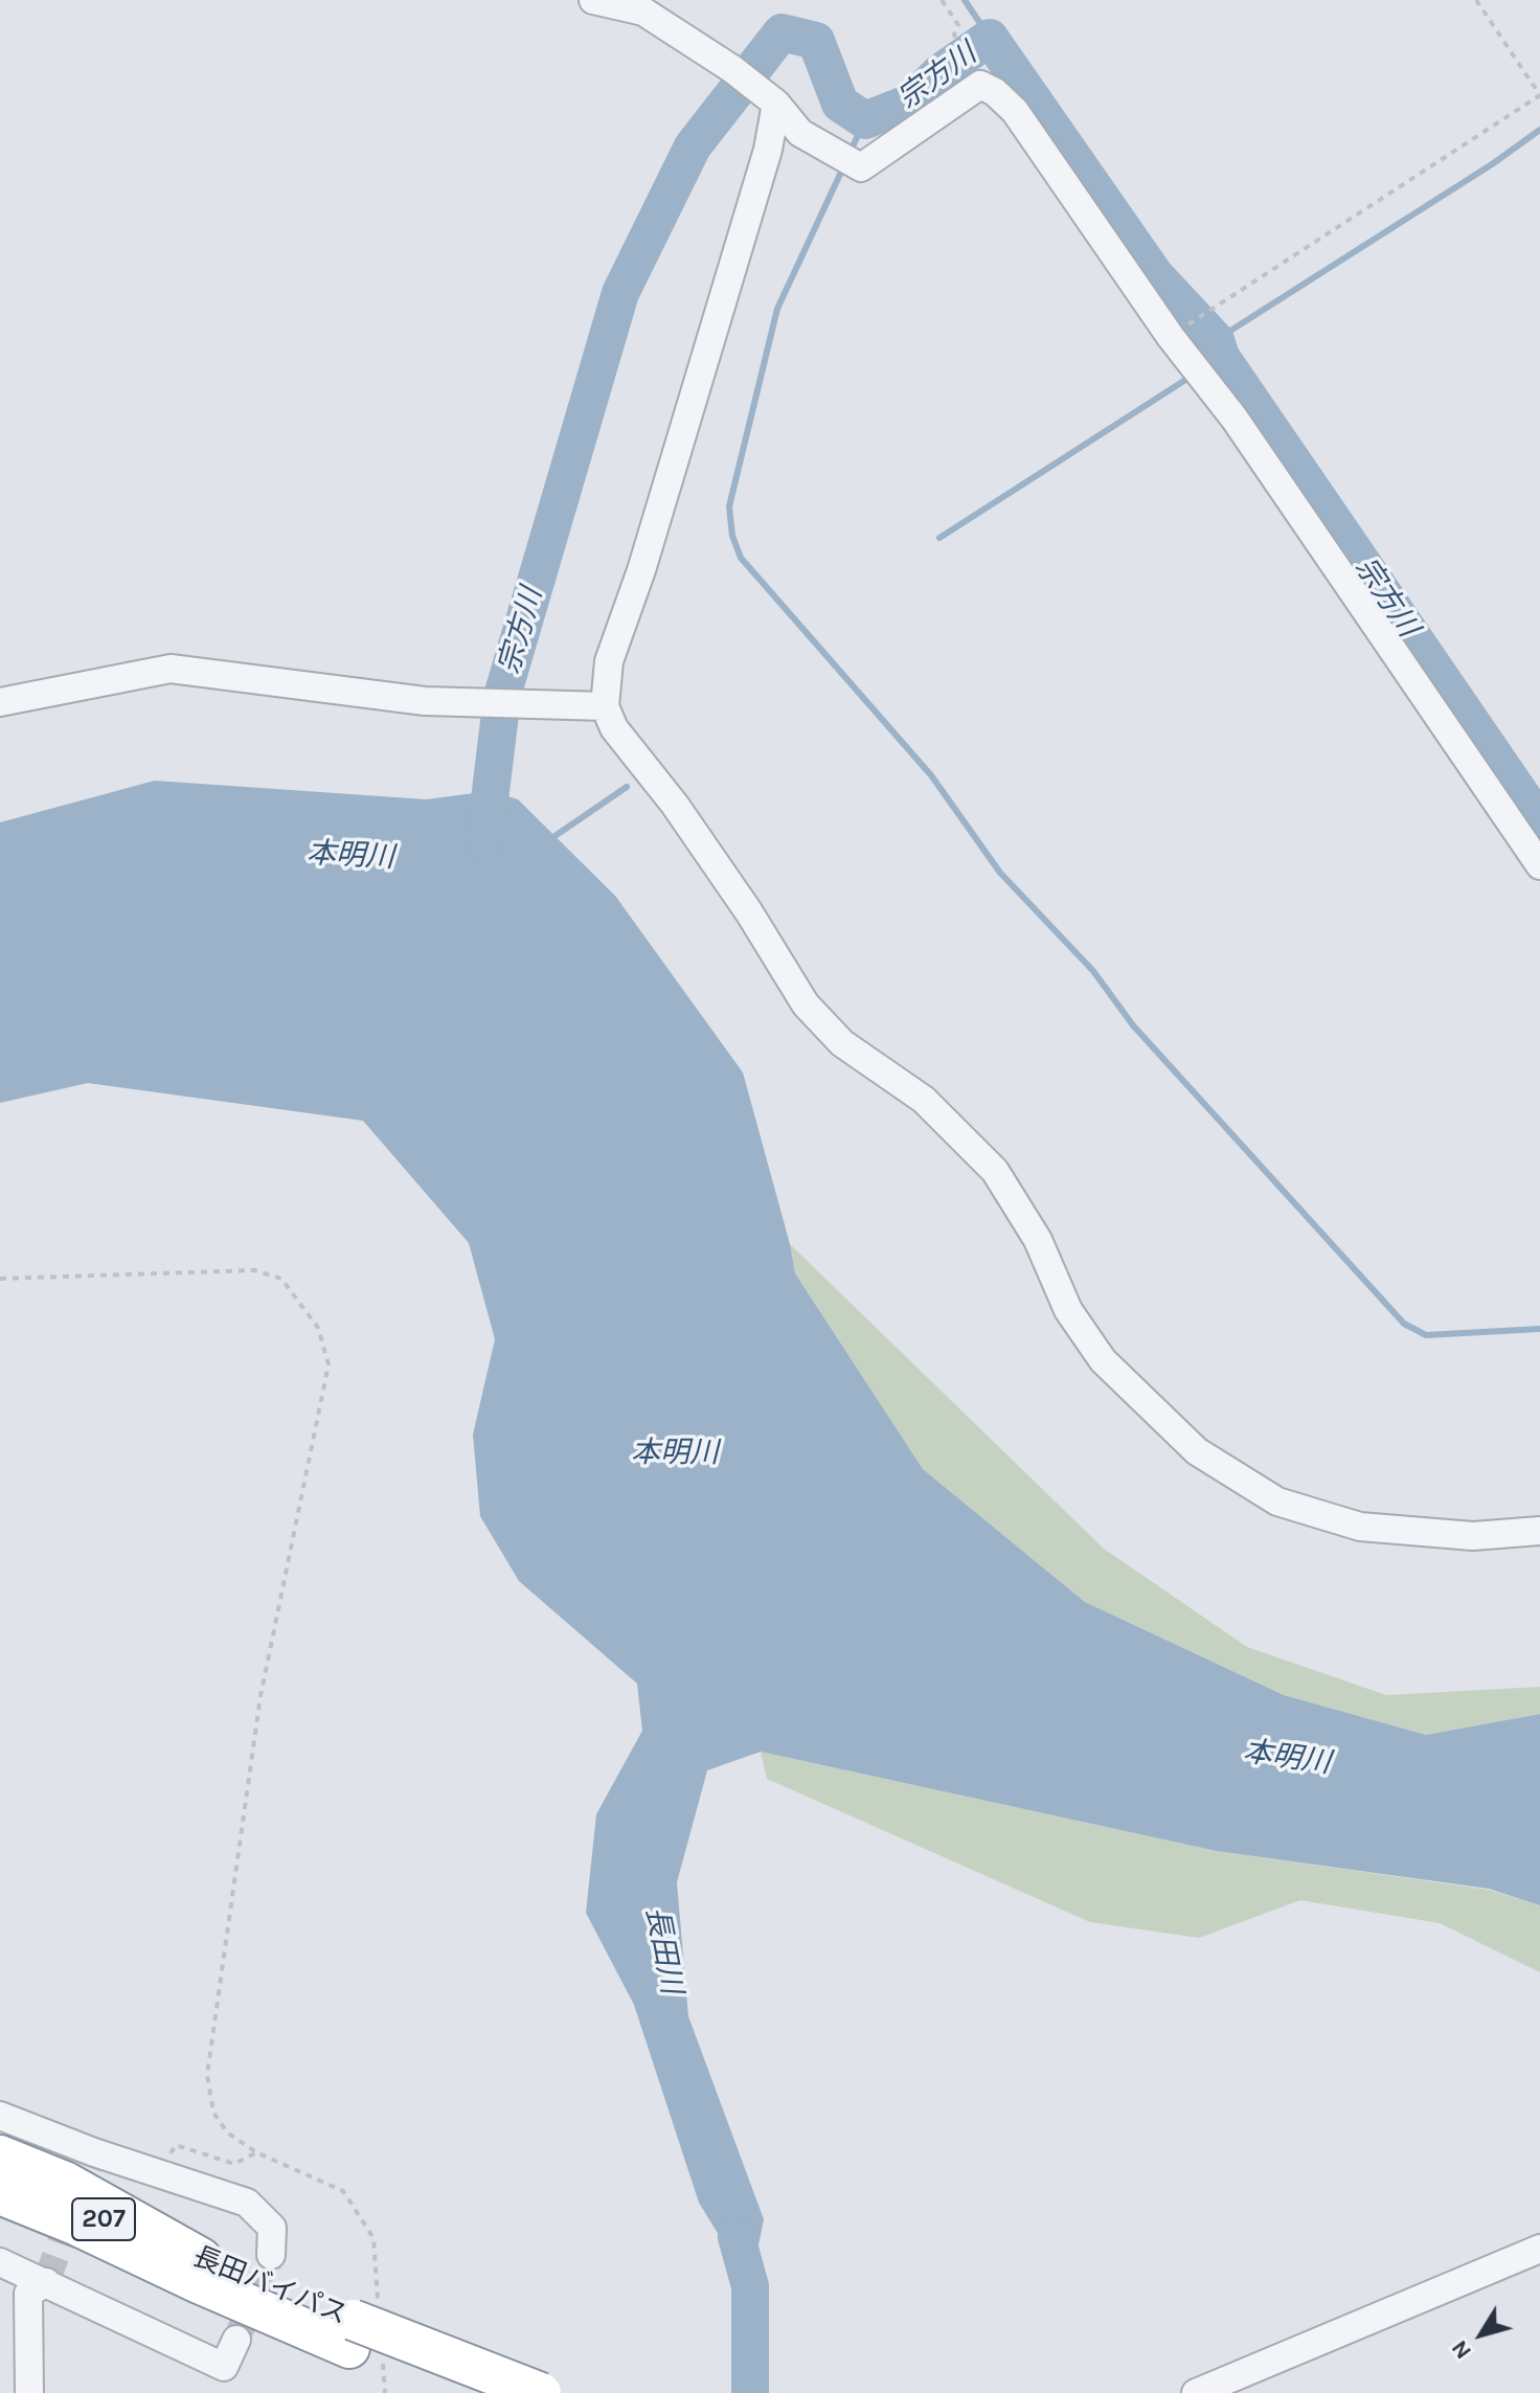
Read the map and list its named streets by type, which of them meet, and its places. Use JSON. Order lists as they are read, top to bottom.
{
  "streets": {
    "highway": ["207", "長田バイパス"]
  },
  "water": ["宗方川", "本明川", "長田川"],
  "north": "bottom left"
}
